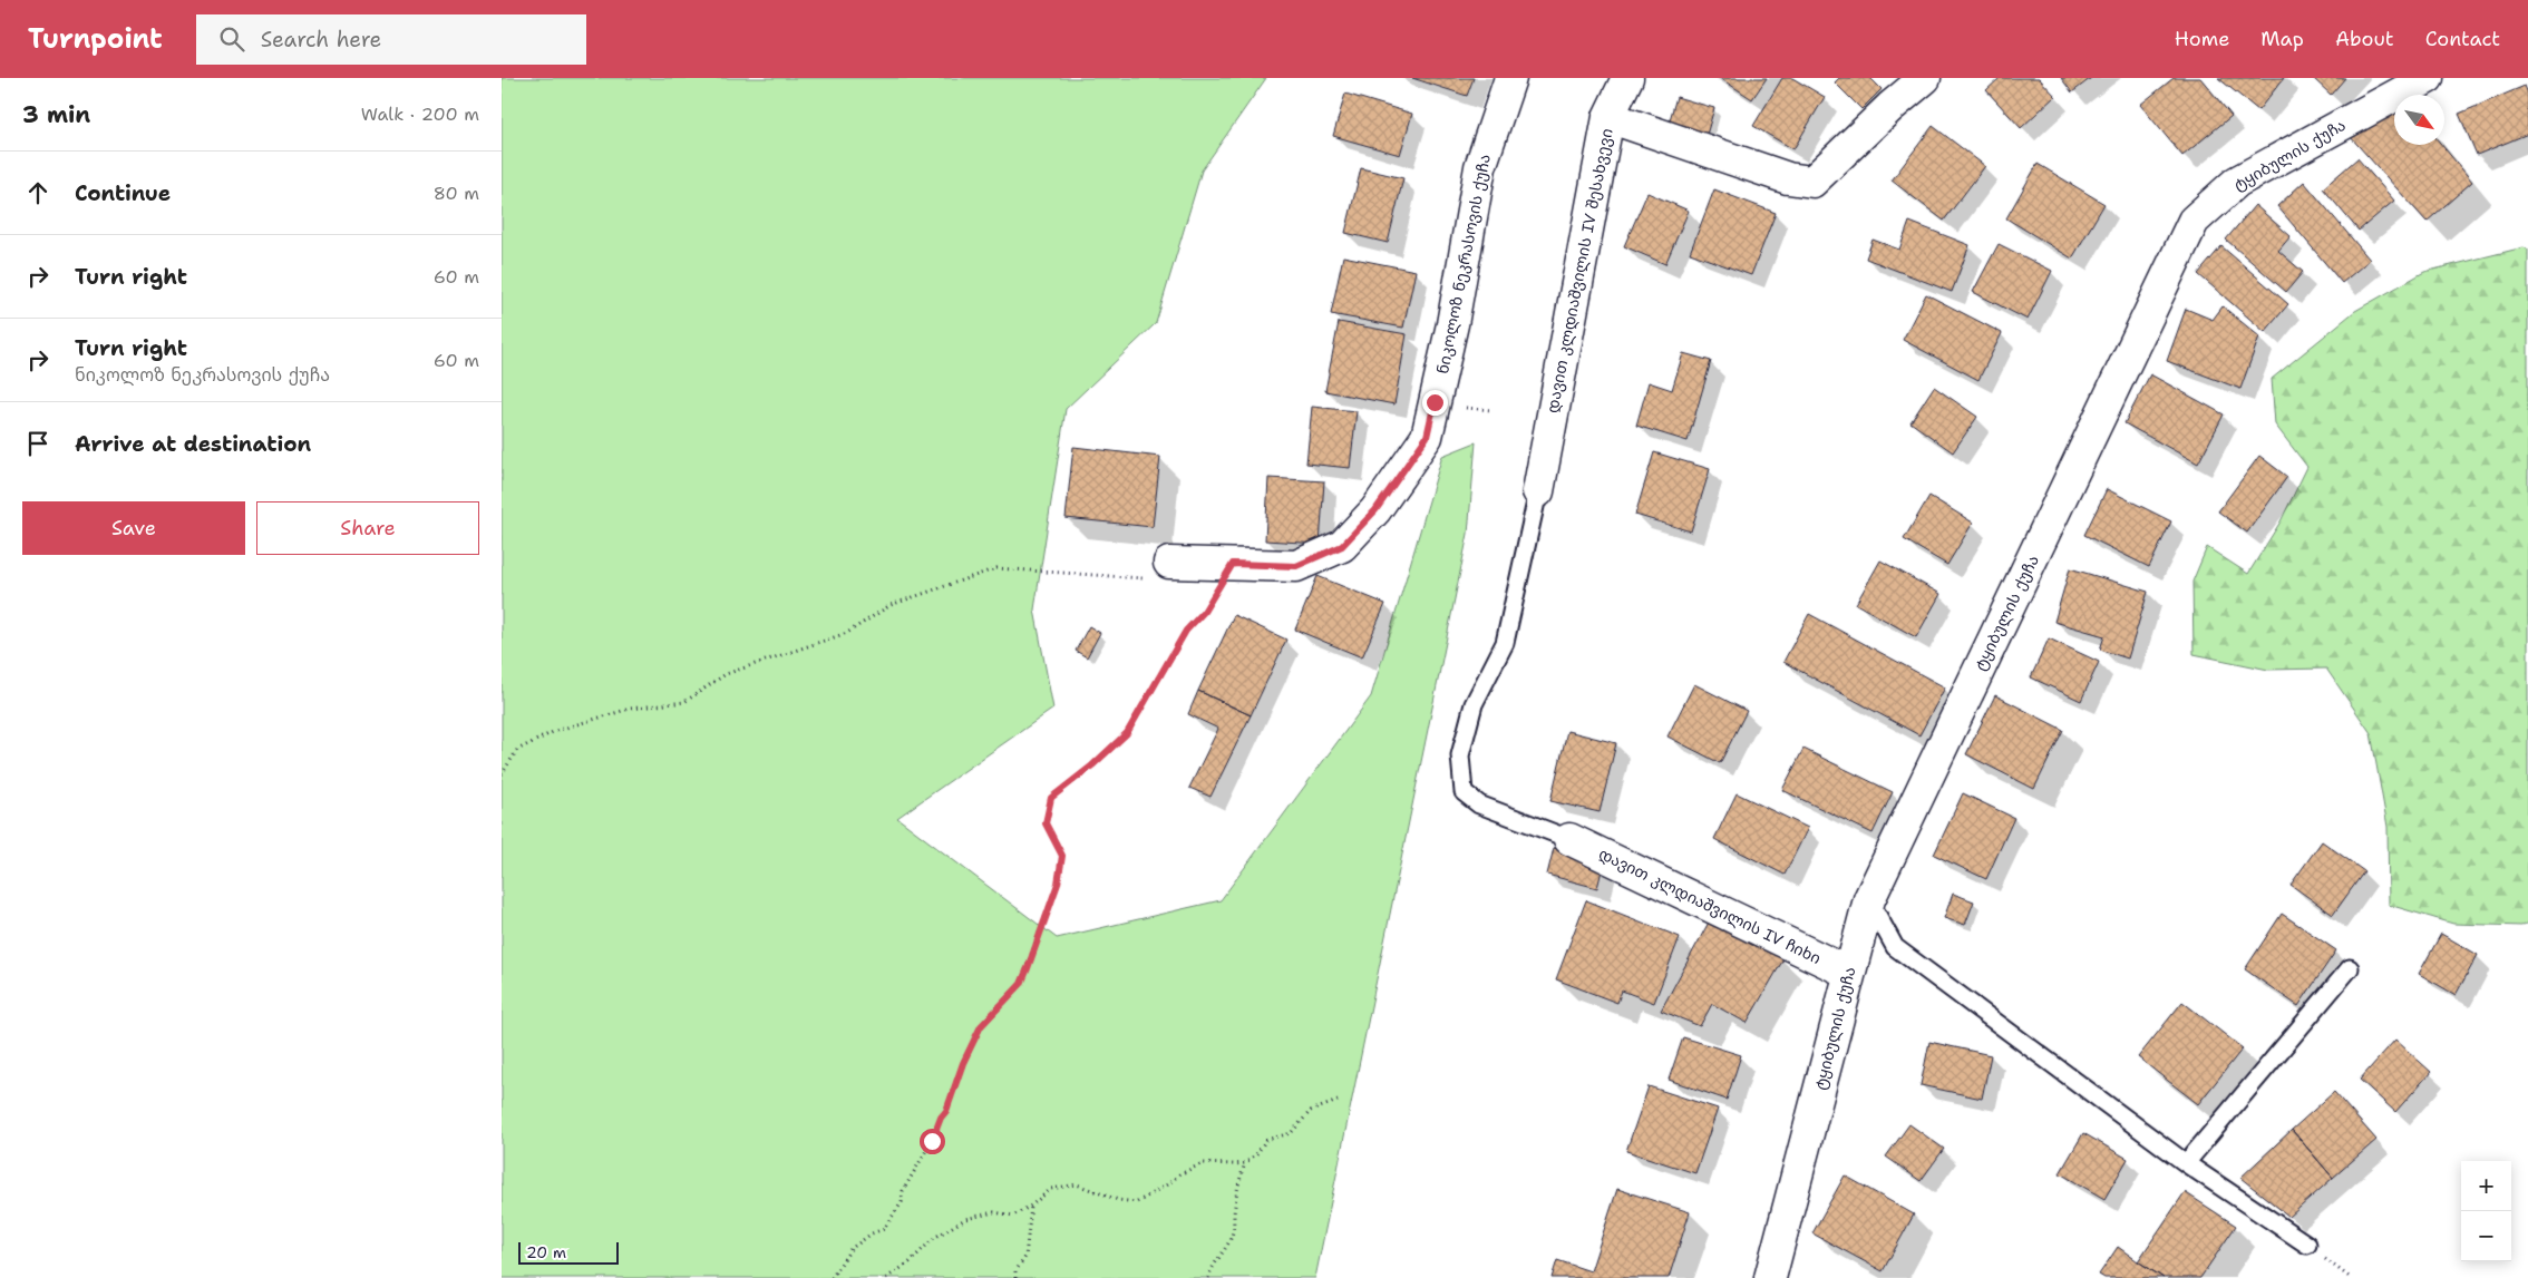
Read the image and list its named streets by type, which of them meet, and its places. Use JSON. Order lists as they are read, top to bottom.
{
  "streets": {
    "street": [
      "ტყიბულის ქუჩა",
      "ნიკოლოზ ნეკრასოვის ქუჩა",
      "დავით კლდიაშვილის IV შესახვევი",
      "დავით კლდიაშვილის IV ჩიხი"
    ]
  },
  "crossings": [
    ["ტყიბულის ქუჩა", "დავით კლდიაშვილის IV ჩიხი"]
  ],
  "scale_bar": "20 m",
  "north": "bottom right",
  "page": {
    "header": "Turnpoint",
    "search": "Search here",
    "nav": [
      "Home",
      "Map",
      "About",
      "Contact"
    ],
    "heading": ["3 min", "Walk · 200 m"],
    "list": [
      ["Continue", "80 m"],
      ["Turn right", "60 m"],
      ["Turn right", "ნიკოლოზ ნეკრასოვის ქუჩა", "60 m"],
      "Arrive at destination"
    ],
    "buttons": ["Save", "Share"],
    "map_buttons": ["+", "−"],
    "scale": "20 m"
  }
}
